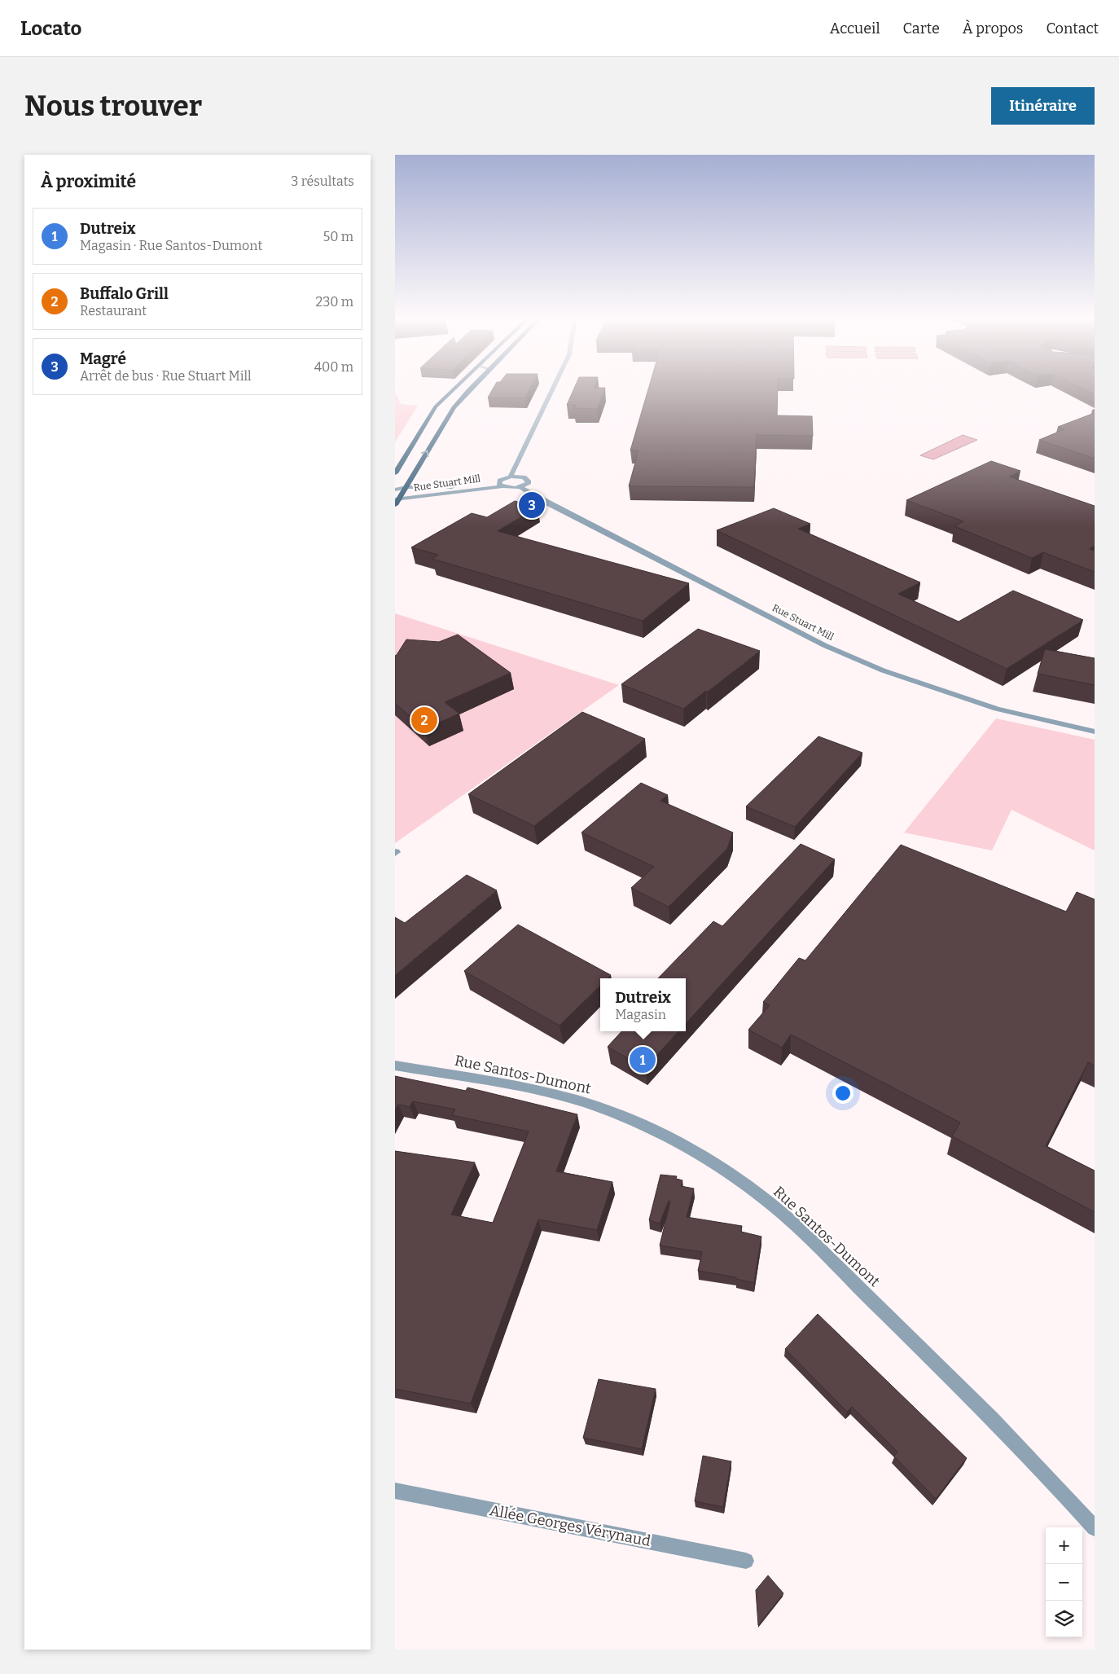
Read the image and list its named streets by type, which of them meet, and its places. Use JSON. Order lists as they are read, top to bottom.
{
  "streets": {
    "street": ["Rue Stuart Mill", "Rue Santos-Dumont", "Allée Georges Vérynaud"]
  },
  "page": {
    "header": "Locato",
    "nav": [
      "Accueil",
      "Carte",
      "À propos",
      "Contact"
    ],
    "buttons": "Itinéraire",
    "title": "Nous trouver",
    "heading": ["À proximité", "3 résultats"],
    "list": [
      {
        "mark": "1",
        "name": "Dutreix",
        "note": "Magasin · Rue Santos-Dumont",
        "value": "50 m"
      },
      {
        "mark": "2",
        "name": "Buffalo Grill",
        "note": "Restaurant",
        "value": "230 m"
      },
      {
        "mark": "3",
        "name": "Magré",
        "note": "Arrêt de bus · Rue Stuart Mill",
        "value": "400 m"
      }
    ],
    "pins": ["3", "2", "1"],
    "popup": ["Dutreix", "Magasin"],
    "map_buttons": ["+", "−"]
  }
}
